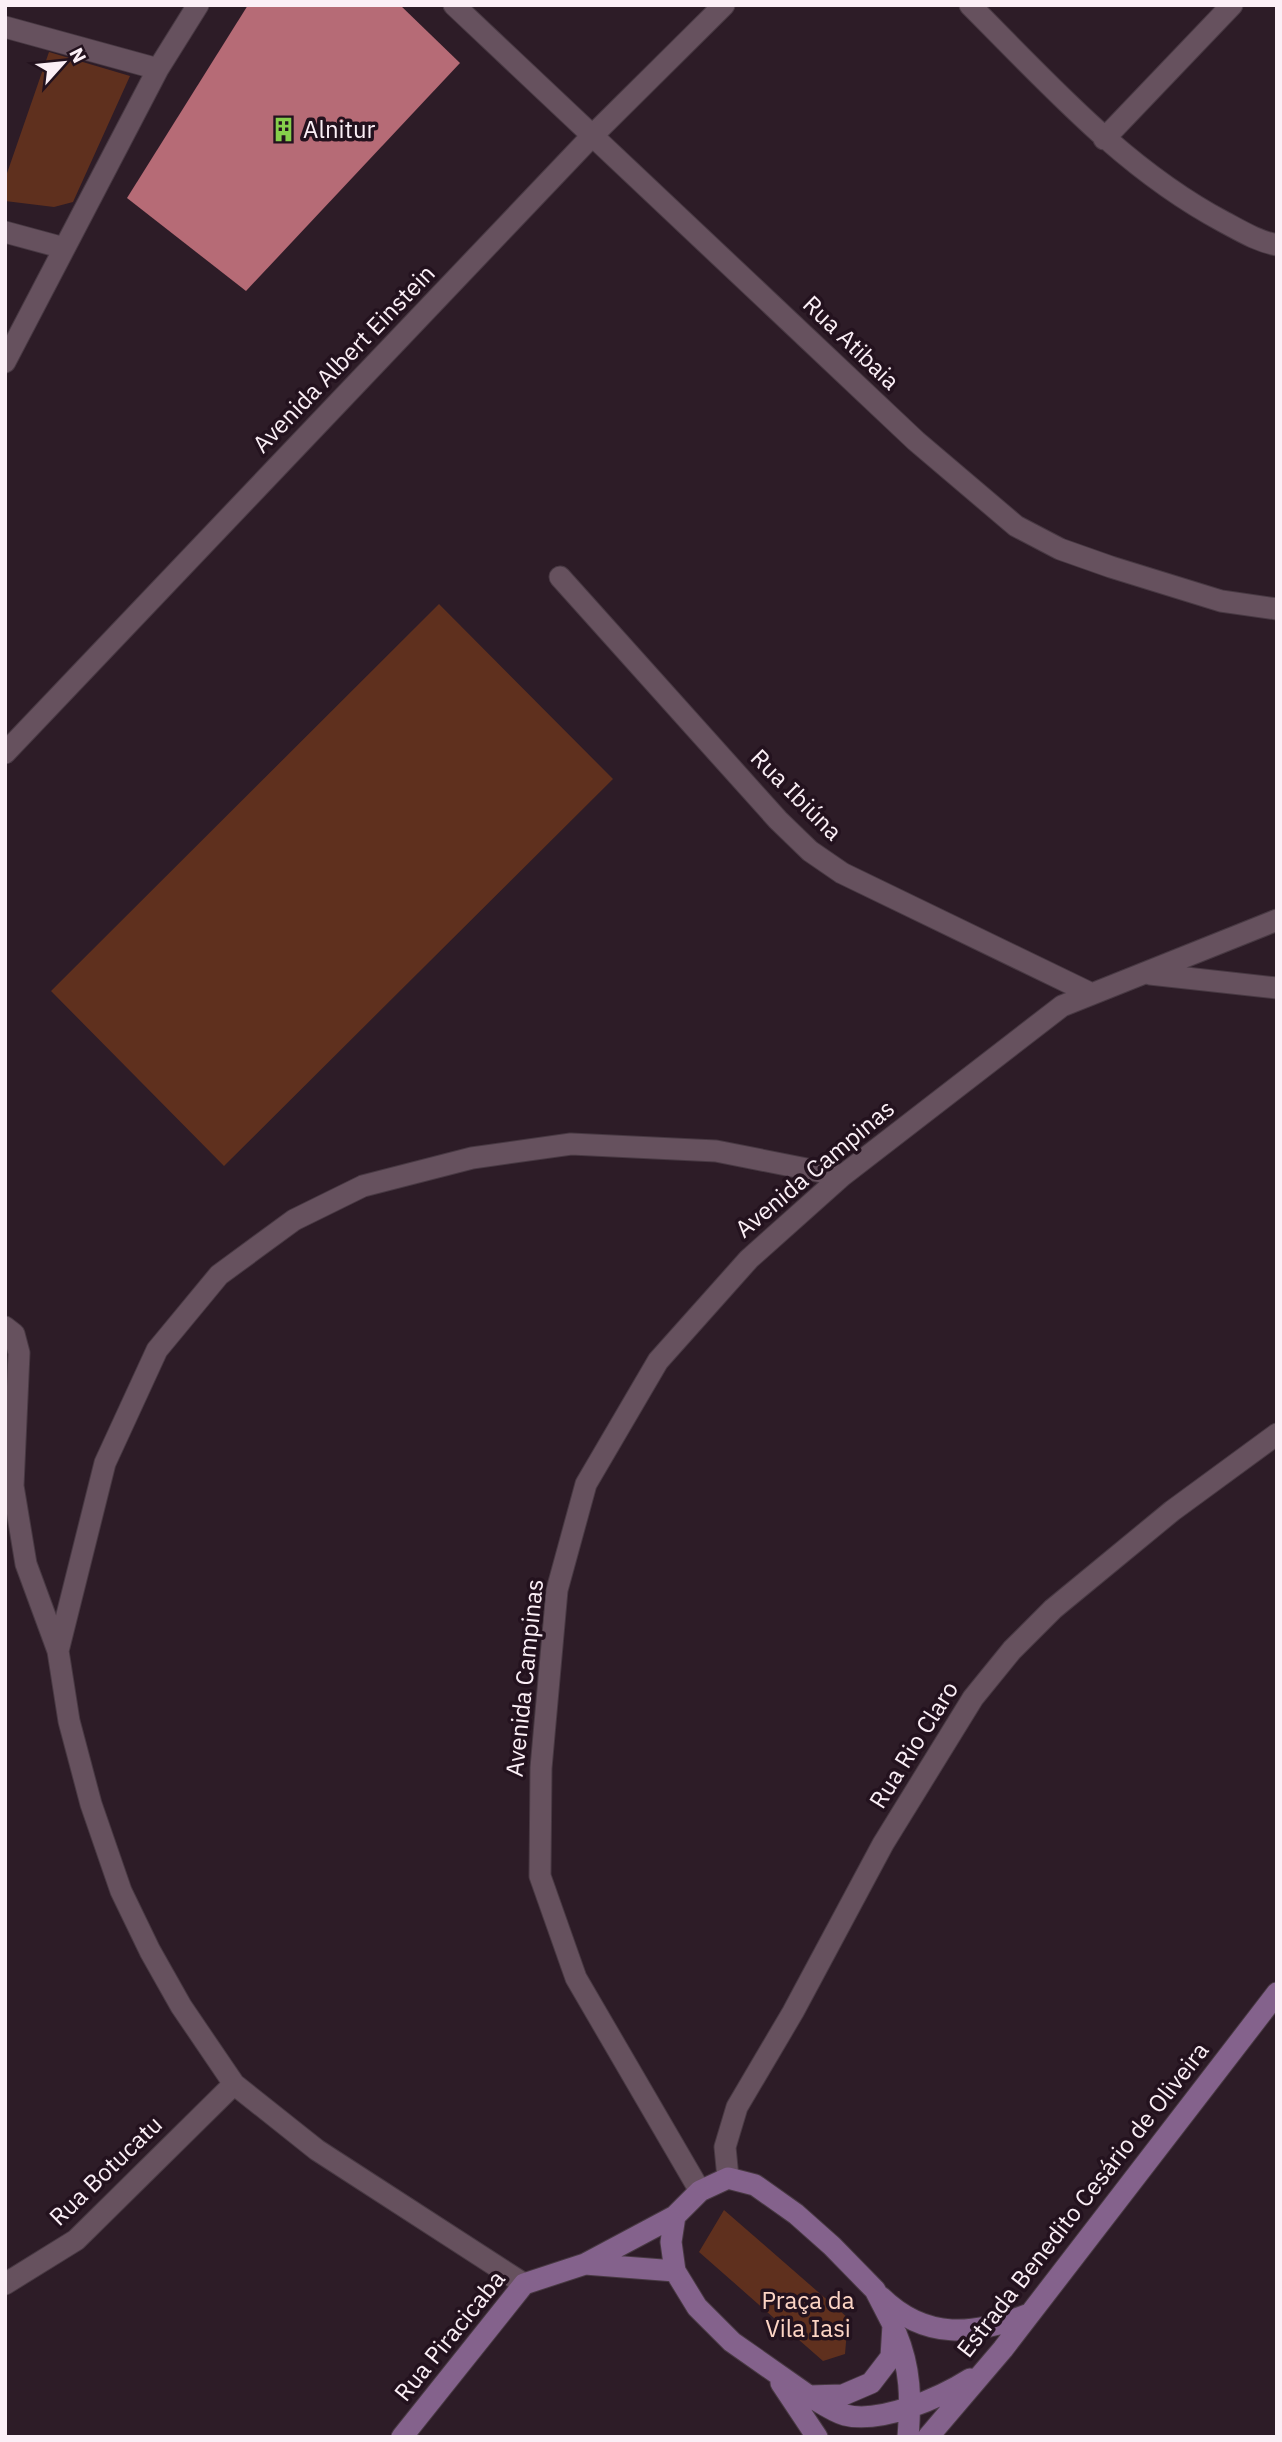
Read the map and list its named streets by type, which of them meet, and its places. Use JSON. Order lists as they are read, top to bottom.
{
  "streets": {
    "main road": ["Estrada Benedito Cesário de Oliveira", "Rua Piracicaba"],
    "street": [
      "Rua Atibaia",
      "Avenida Albert Einstein",
      "Rua Ibiúna",
      "Avenida Campinas",
      "Rua Rio Claro",
      "Rua Botucatu"
    ]
  },
  "crossings": [
    ["Rua Atibaia", "Avenida Albert Einstein"],
    ["Rua Ibiúna", "Avenida Campinas"],
    ["Avenida Campinas", "Rua Piracicaba"]
  ],
  "parks": ["Praça da Vila Iasi"],
  "places": {
    "building": ["Alnitur"]
  },
  "north": "top right"
}
